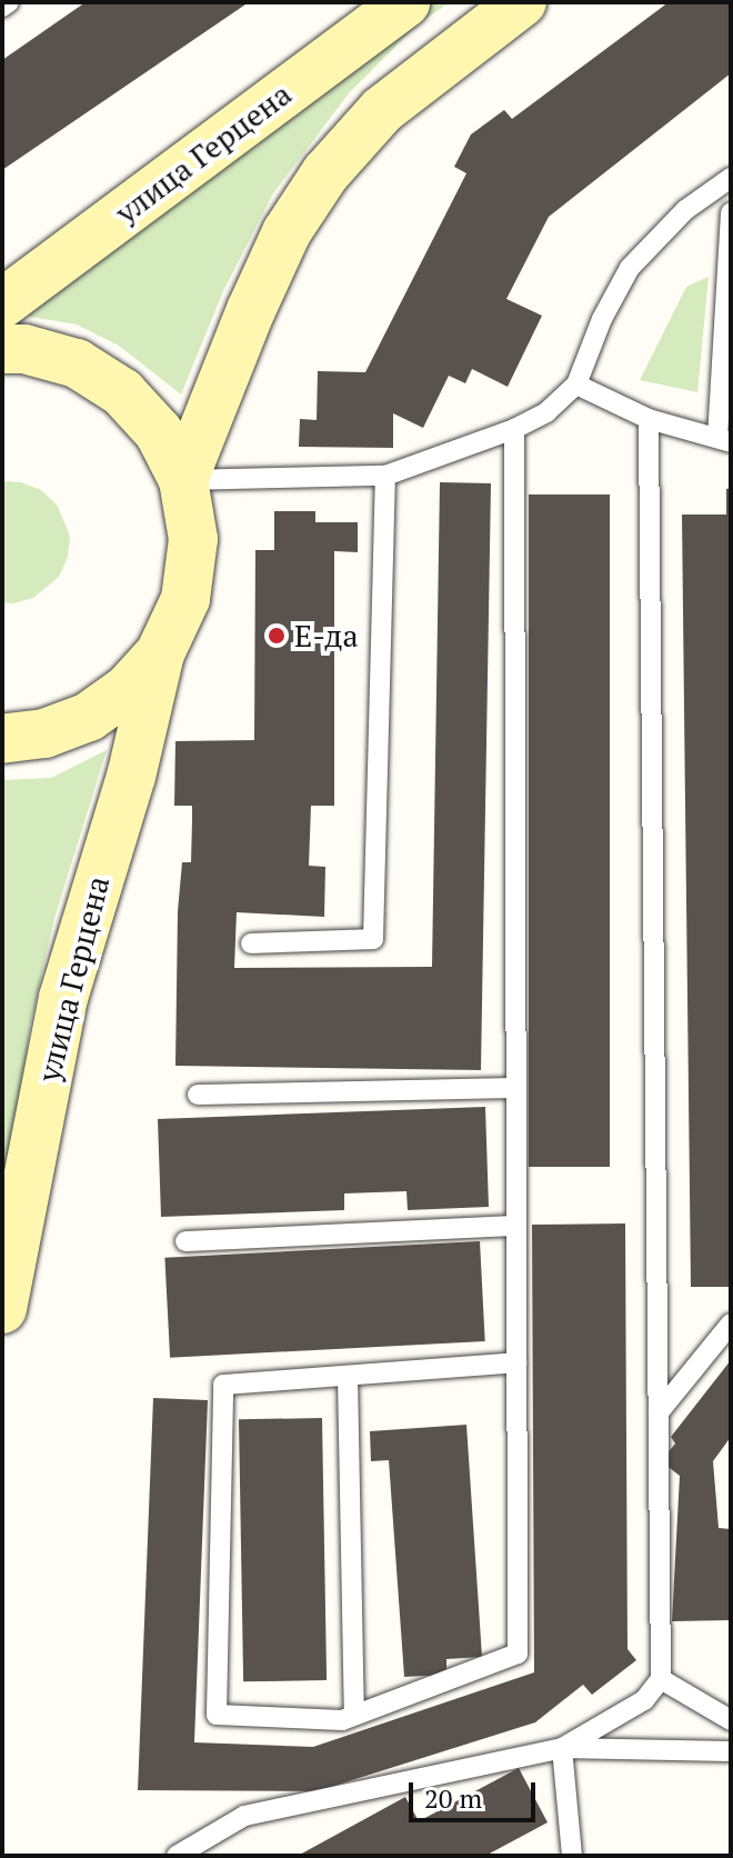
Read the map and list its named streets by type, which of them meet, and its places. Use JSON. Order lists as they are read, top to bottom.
{
  "streets": {
    "main road": ["улица Герцена"]
  },
  "places": ["Е-да"],
  "scale_bar": "20 m"
}
